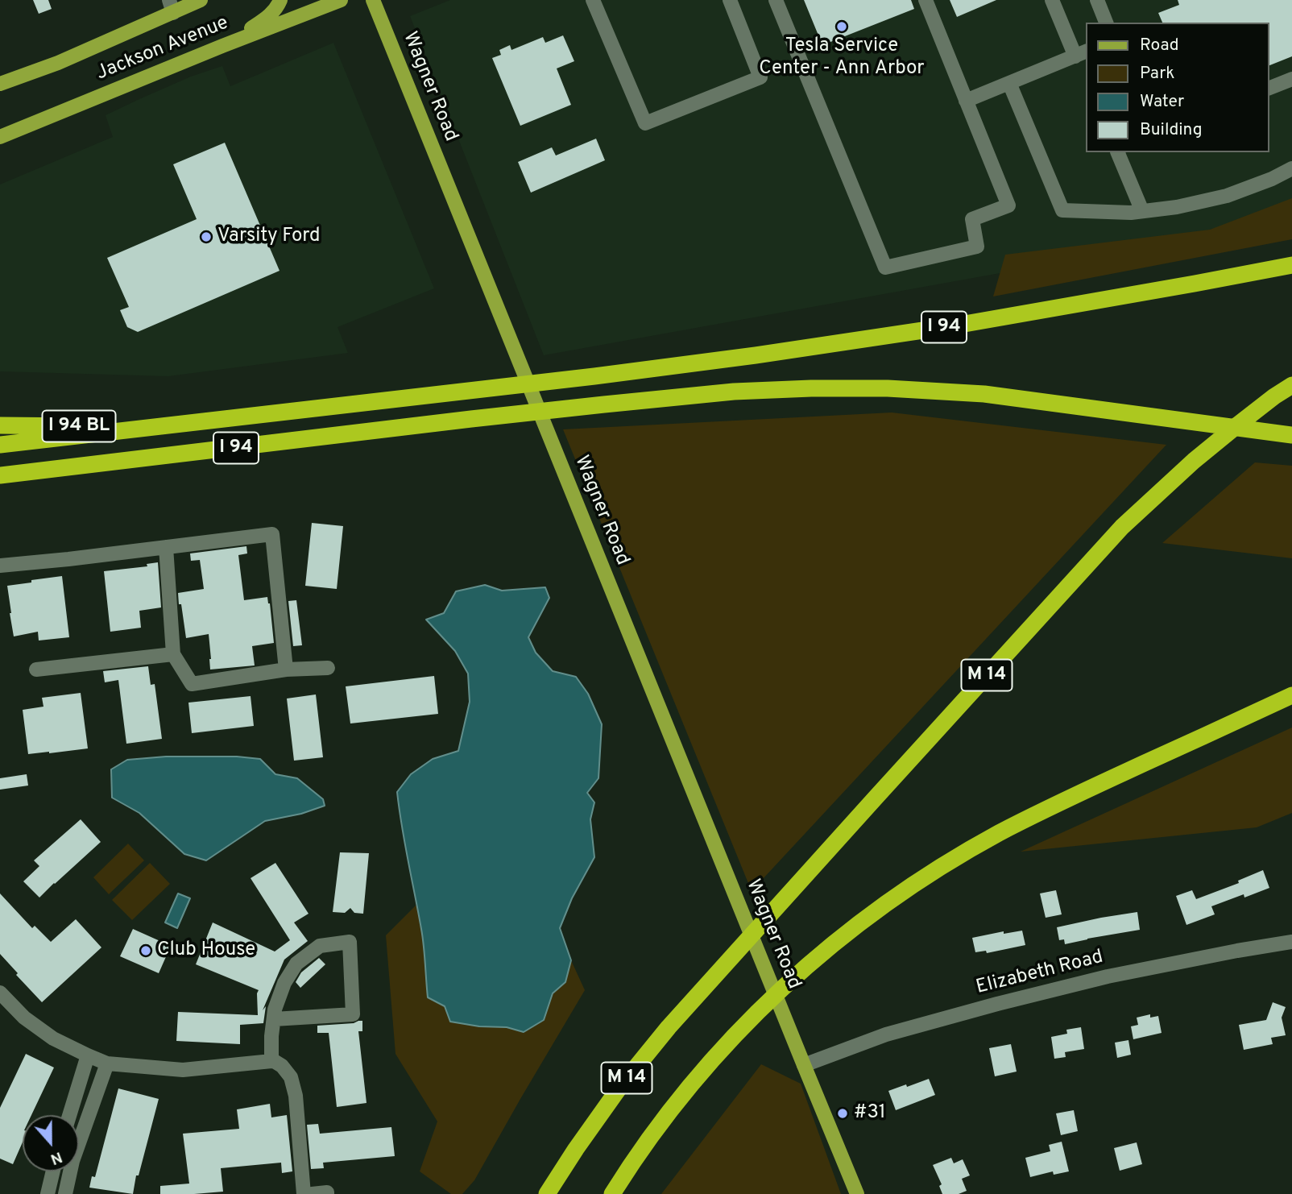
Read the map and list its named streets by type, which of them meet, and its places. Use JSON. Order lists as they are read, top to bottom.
{
  "streets": {
    "highway": ["I 94", "I 94 BL", "M 14"],
    "main road": ["Jackson Avenue", "Wagner Road"],
    "street": ["Elizabeth Road"]
  },
  "crossings": [
    ["Wagner Road", "Elizabeth Road"],
    ["I 94", "I 94 BL"]
  ],
  "places": [
    "Tesla Service Center - Ann Arbor",
    "Varsity Ford",
    "Club House",
    "#31"
  ],
  "legend": [
    "Road",
    "Park",
    "Water",
    "Building"
  ],
  "north": "bottom"
}
